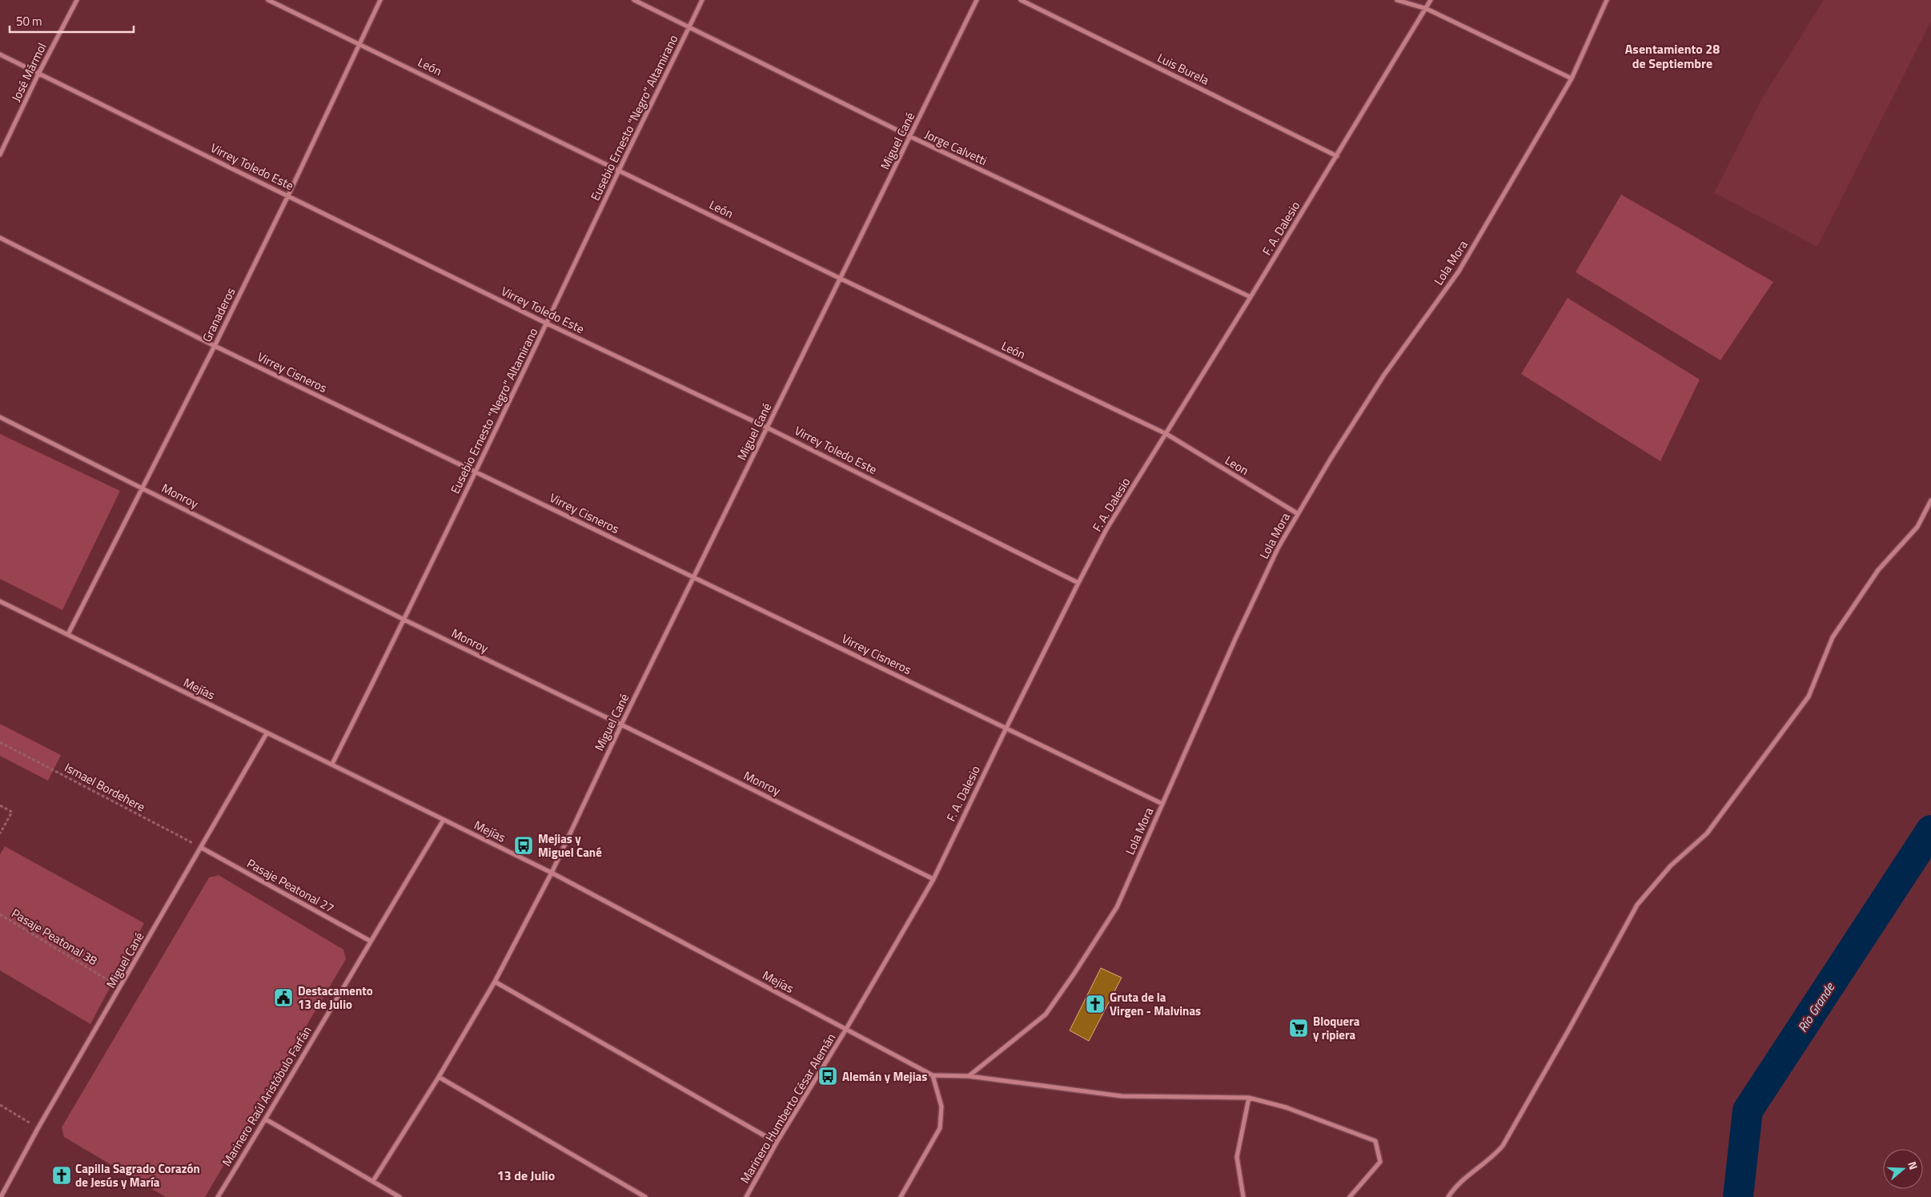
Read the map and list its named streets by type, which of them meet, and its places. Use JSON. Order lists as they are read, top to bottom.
{
  "streets": {
    "street": [
      "León",
      "Luis Burela",
      "José Mármol",
      "Eusebio Ernesto \"Negro\" Altamirano",
      "Miguel Cané",
      "Jorge Calvetti",
      "Virrey Toledo Este",
      "F. A. Dalesio",
      "Lola Mora",
      "Granaderos",
      "Virrey Cisneros",
      "Leon",
      "Monroy",
      "Mejías",
      "Pasaje Peatonal 27",
      "Marinero Raúl Aristóbulo Farfán",
      "Marinero Humberto César Alemán"
    ],
    "path": ["Ismael Bordehere", "Pasaje Peatonal 38"]
  },
  "crossings": [
    ["León", "Eusebio Ernesto \"Negro\" Altamirano"],
    ["León", "Miguel Cané"],
    ["León", "F. A. Dalesio"],
    ["León", "Granaderos"],
    ["León", "Leon"],
    ["Luis Burela", "F. A. Dalesio"],
    ["José Mármol", "Virrey Toledo Este"],
    ["Eusebio Ernesto \"Negro\" Altamirano", "Jorge Calvetti"],
    ["Eusebio Ernesto \"Negro\" Altamirano", "Virrey Toledo Este"],
    ["Eusebio Ernesto \"Negro\" Altamirano", "Virrey Cisneros"],
    ["Eusebio Ernesto \"Negro\" Altamirano", "Monroy"],
    ["Eusebio Ernesto \"Negro\" Altamirano", "Mejías"],
    ["Miguel Cané", "Jorge Calvetti"],
    ["Miguel Cané", "Virrey Toledo Este"],
    ["Miguel Cané", "Virrey Cisneros"],
    ["Miguel Cané", "Monroy"],
    ["Miguel Cané", "Mejías"],
    ["Miguel Cané", "Ismael Bordehere"],
    ["Miguel Cané", "Pasaje Peatonal 27"],
    ["Miguel Cané", "Pasaje Peatonal 38"],
    ["Jorge Calvetti", "F. A. Dalesio"],
    ["Virrey Toledo Este", "F. A. Dalesio"],
    ["Virrey Toledo Este", "Granaderos"],
    ["F. A. Dalesio", "Virrey Cisneros"],
    ["F. A. Dalesio", "Leon"],
    ["F. A. Dalesio", "Monroy"],
    ["F. A. Dalesio", "Mejías"],
    ["F. A. Dalesio", "Marinero Humberto César Alemán"],
    ["Lola Mora", "Virrey Cisneros"],
    ["Lola Mora", "Leon"],
    ["Lola Mora", "Mejías"],
    ["Granaderos", "Virrey Cisneros"],
    ["Granaderos", "Monroy"],
    ["Granaderos", "Mejías"],
    ["Mejías", "Marinero Raúl Aristóbulo Farfán"],
    ["Mejías", "Marinero Humberto César Alemán"],
    ["Ismael Bordehere", "Pasaje Peatonal 27"],
    ["Pasaje Peatonal 27", "Marinero Raúl Aristóbulo Farfán"]
  ],
  "districts": ["Asentamiento 28 de Septiembre", "13 de Julio"],
  "water": ["Río Grande"],
  "places": {
    "bus stop": ["Mejias y Miguel Cané", "Alemán y Mejias"],
    "public building": ["Destacamento 13 de Julio"],
    "church": ["Gruta de la Virgen - Malvinas", "Capilla Sagrado Corazón de Jesús y María"],
    "supermarket": ["Bloquera y ripiera"]
  },
  "scale_bar": "50 m",
  "north": "right"
}
